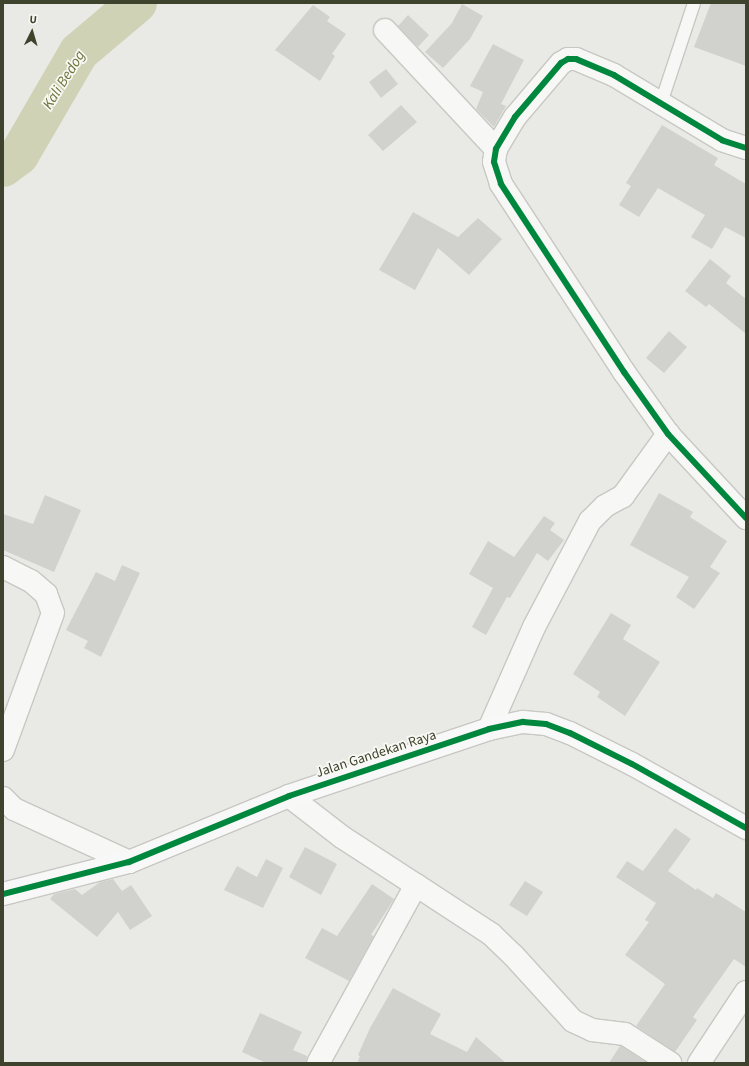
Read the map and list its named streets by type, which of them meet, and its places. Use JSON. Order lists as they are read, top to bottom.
{
  "streets": {
    "street": ["Jalan Gandekan Raya"]
  },
  "water": ["Kali Bedog"],
  "north": "top"
}
